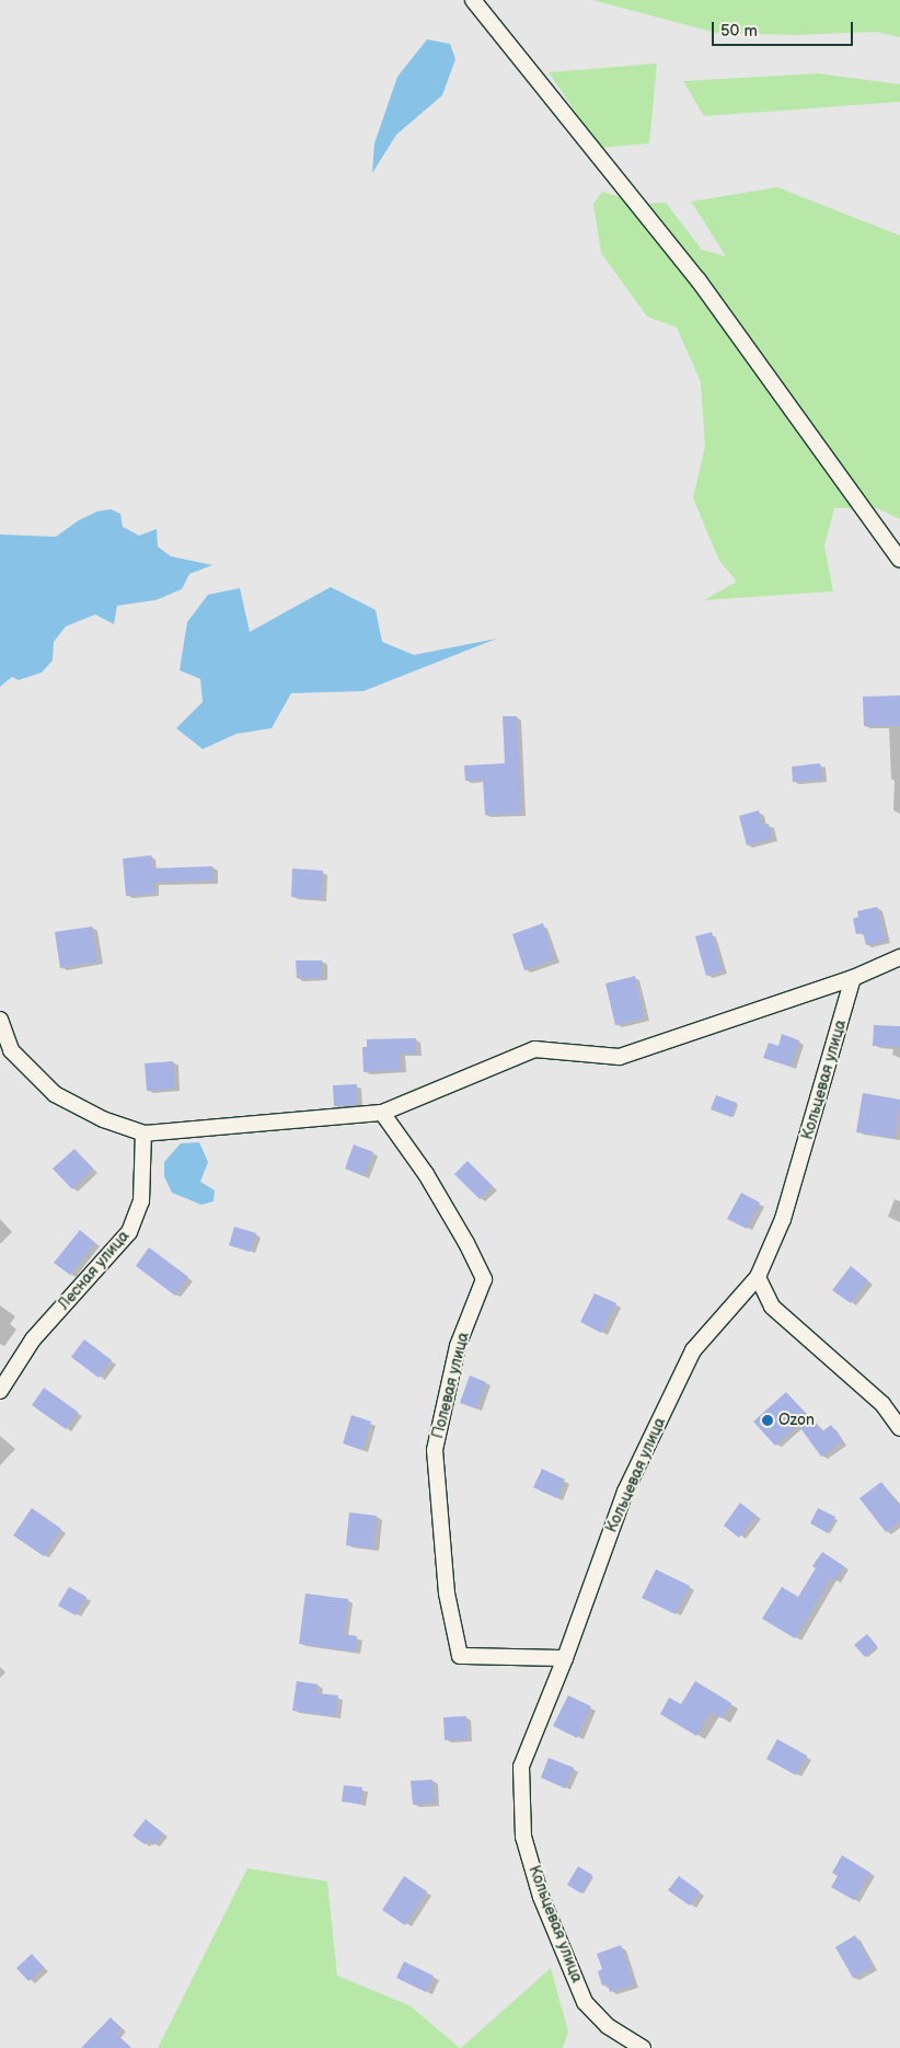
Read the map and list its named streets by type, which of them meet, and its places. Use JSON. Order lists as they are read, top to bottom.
{
  "streets": {
    "street": ["Кольцевая улица", "Лесная улица", "Полевая улица"]
  },
  "crossings": [
    ["Кольцевая улица", "Полевая улица"]
  ],
  "places": ["Ozon"],
  "scale_bar": "50 m"
}
